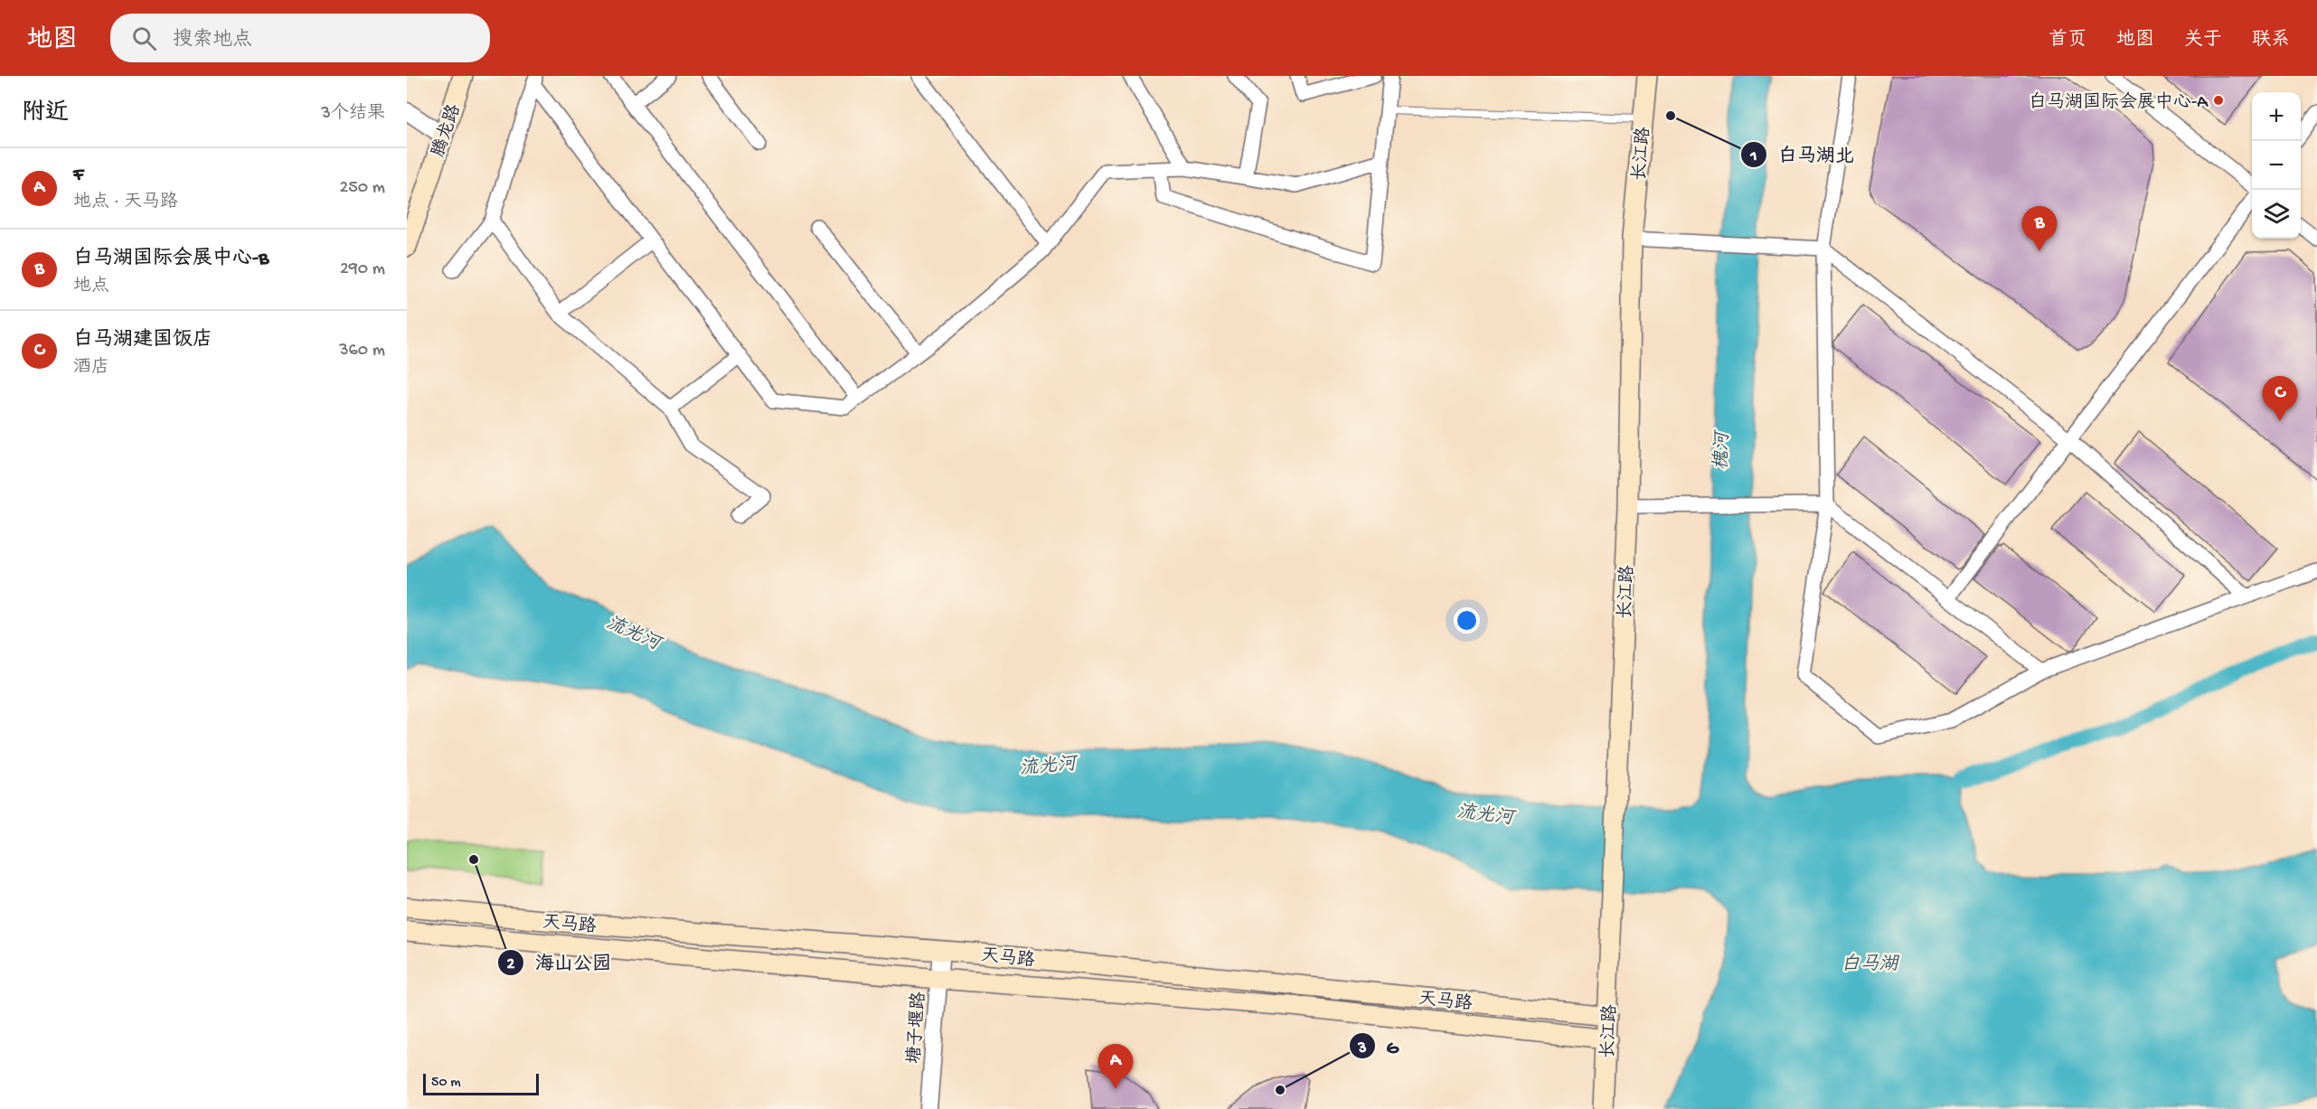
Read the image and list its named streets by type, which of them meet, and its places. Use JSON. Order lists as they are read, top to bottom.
{
  "streets": {
    "main road": ["腾龙路", "长江路", "天马路"],
    "street": ["塘子堰路"]
  },
  "crossings": [
    ["长江路", "天马路"],
    ["天马路", "塘子堰路"]
  ],
  "water": ["槐河", "流光河", "白马湖"],
  "places": [
    "白马湖国际会展中心-A",
    "白马湖北",
    "海山公园",
    "G"
  ],
  "scale_bar": "50 m",
  "page": {
    "header": "地图",
    "search": "搜索地点",
    "nav": [
      "首页",
      "地图",
      "关于",
      "联系"
    ],
    "heading": ["附近", "3个结果"],
    "map_buttons": ["+", "−"],
    "list": [
      {
        "mark": "A",
        "name": "F",
        "note": "地点 · 天马路",
        "value": "250 m"
      },
      {
        "mark": "B",
        "name": "白马湖国际会展中心-B",
        "note": "地点",
        "value": "290 m"
      },
      {
        "mark": "C",
        "name": "白马湖建国饭店",
        "note": "酒店",
        "value": "360 m"
      }
    ],
    "pins": ["B", "C", "A"],
    "scale": "50 m"
  }
}
